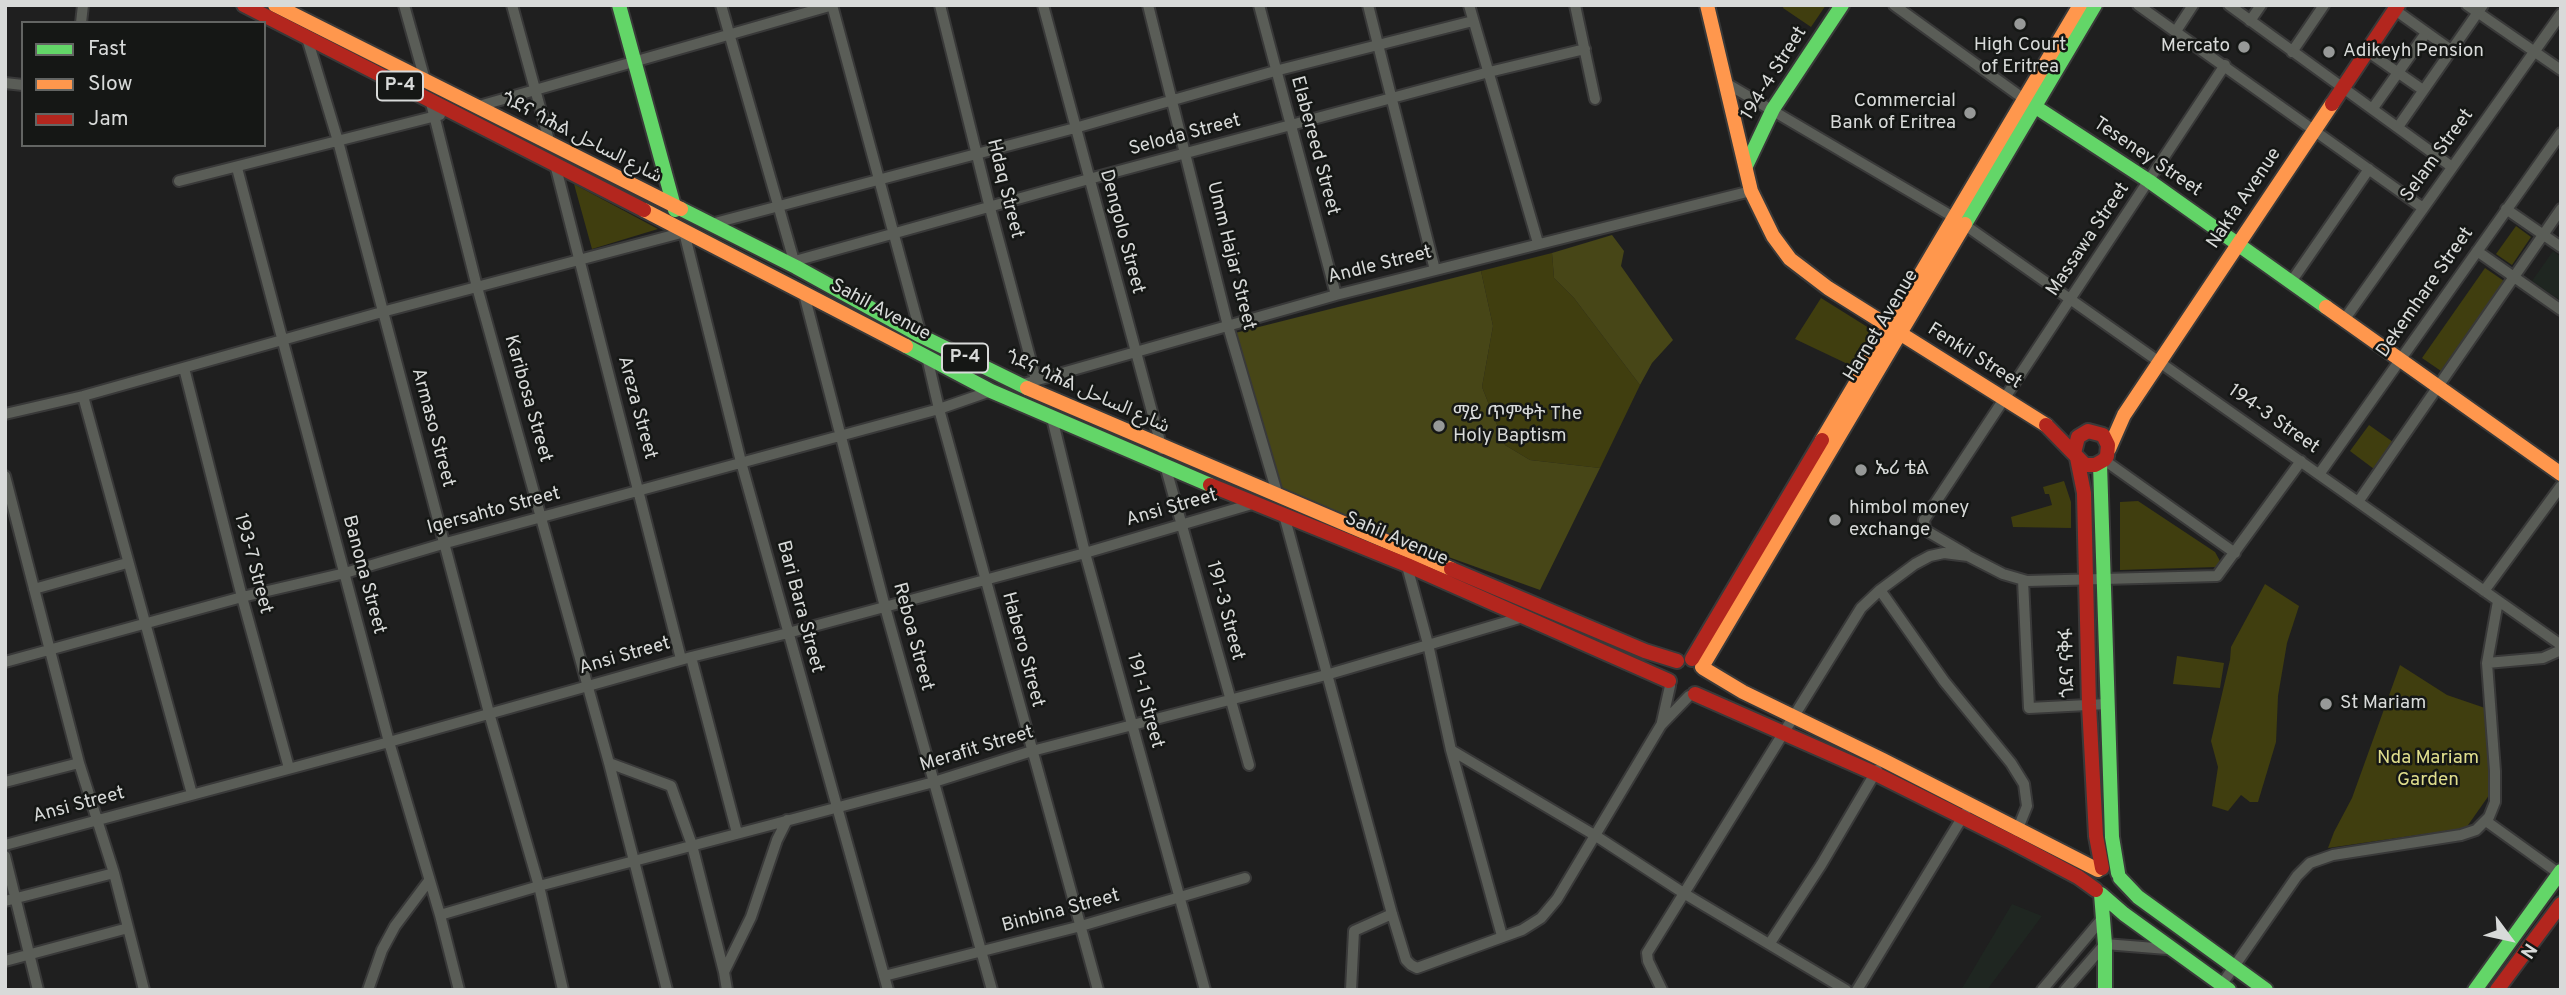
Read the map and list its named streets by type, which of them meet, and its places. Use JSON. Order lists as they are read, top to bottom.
{
  "streets": {
    "main road": [
      "194-4 Street",
      "P-4",
      "ጎደና ሳሕል شارع الساحل",
      "Teseney Street",
      "Nakfa Avenue",
      "Sahil Avenue",
      "Harnet Avenue",
      "Fenkil Street",
      "ጎደና ናቅፋ"
    ],
    "street": [
      "Seloda Street",
      "Elabereed Street",
      "Selam Street",
      "Hdaq Street",
      "Dengolo Street",
      "Massawa Street",
      "Umm Hajar Street",
      "Andle Street",
      "Dekemhare Street",
      "Karibosa Street",
      "Areza Street",
      "194-3 Street",
      "Armaso Street",
      "Ansi Street",
      "Igersahto Street",
      "193-7 Street",
      "Banona Street",
      "Bari Bara Street",
      "191-3 Street",
      "Reboa Street",
      "Habero Street",
      "191-1 Street",
      "Merafit Street",
      "Binbina Street"
    ]
  },
  "crossings": [
    ["194-4 Street", "Fenkil Street"],
    ["194-4 Street", "194-3 Street"],
    ["Seloda Street", "ጎደና ሳሕል شارع الساحل"],
    ["Seloda Street", "Elabereed Street"],
    ["Seloda Street", "Hdaq Street"],
    ["Seloda Street", "Dengolo Street"],
    ["Seloda Street", "Umm Hajar Street"],
    ["Seloda Street", "Reboa Street"],
    ["Seloda Street", "Habero Street"],
    ["ጎደና ሳሕል شارع الساحل", "Dengolo Street"],
    ["ጎደና ሳሕል شارع الساحل", "Umm Hajar Street"],
    ["ጎደና ሳሕል شارع الساحل", "Andle Street"],
    ["ጎደና ሳሕል شارع الساحل", "Sahil Avenue"],
    ["ጎደና ሳሕል شارع الساحل", "Harnet Avenue"],
    ["ጎደና ሳሕል شارع الساحل", "Karibosa Street"],
    ["ጎደና ሳሕል شارع الساحل", "Areza Street"],
    ["ጎደና ሳሕል شارع الساحل", "Armaso Street"],
    ["ጎደና ሳሕል شارع الساحل", "Ansi Street"],
    ["ጎደና ሳሕል شارع الساحل", "Reboa Street"],
    ["ጎደና ሳሕል شارع الساحل", "Habero Street"],
    ["ጎደና ሳሕል شارع الساحل", "191-1 Street"],
    ["Elabereed Street", "Andle Street"],
    ["Selam Street", "Teseney Street"],
    ["Teseney Street", "Nakfa Avenue"],
    ["Teseney Street", "Massawa Street"],
    ["Teseney Street", "Dekemhare Street"],
    ["Teseney Street", "Harnet Avenue"],
    ["Hdaq Street", "Andle Street"],
    ["Nakfa Avenue", "194-3 Street"],
    ["Nakfa Avenue", "ጎደና ናቅፋ"],
    ["Dengolo Street", "Andle Street"],
    ["Dengolo Street", "Sahil Avenue"],
    ["Dengolo Street", "191-3 Street"],
    ["Massawa Street", "Fenkil Street"],
    ["Massawa Street", "194-3 Street"],
    ["Umm Hajar Street", "Andle Street"],
    ["Umm Hajar Street", "Sahil Avenue"],
    ["Umm Hajar Street", "Ansi Street"],
    ["Umm Hajar Street", "Merafit Street"],
    ["Andle Street", "Sahil Avenue"],
    ["Andle Street", "Fenkil Street"],
    ["Andle Street", "Igersahto Street"],
    ["Dekemhare Street", "194-3 Street"],
    ["Sahil Avenue", "Harnet Avenue"],
    ["Sahil Avenue", "Karibosa Street"],
    ["Sahil Avenue", "Areza Street"],
    ["Sahil Avenue", "Armaso Street"],
    ["Sahil Avenue", "Ansi Street"],
    ["Sahil Avenue", "Igersahto Street"],
    ["Sahil Avenue", "Bari Bara Street"],
    ["Sahil Avenue", "191-3 Street"],
    ["Sahil Avenue", "Reboa Street"],
    ["Sahil Avenue", "Habero Street"],
    ["Sahil Avenue", "191-1 Street"],
    ["Sahil Avenue", "Merafit Street"],
    ["Harnet Avenue", "Fenkil Street"],
    ["Harnet Avenue", "194-3 Street"],
    ["Fenkil Street", "194-3 Street"],
    ["Karibosa Street", "Ansi Street"],
    ["Karibosa Street", "Igersahto Street"],
    ["Karibosa Street", "Merafit Street"],
    ["Areza Street", "Ansi Street"],
    ["Areza Street", "Igersahto Street"],
    ["Areza Street", "Merafit Street"],
    ["Armaso Street", "Ansi Street"],
    ["Armaso Street", "Igersahto Street"],
    ["Armaso Street", "Merafit Street"],
    ["Ansi Street", "193-7 Street"],
    ["Ansi Street", "Banona Street"],
    ["Ansi Street", "Bari Bara Street"],
    ["Ansi Street", "191-3 Street"],
    ["Ansi Street", "Reboa Street"],
    ["Ansi Street", "Habero Street"],
    ["Ansi Street", "191-1 Street"],
    ["Igersahto Street", "193-7 Street"],
    ["Igersahto Street", "Banona Street"],
    ["Igersahto Street", "Bari Bara Street"],
    ["Igersahto Street", "Reboa Street"],
    ["Igersahto Street", "Habero Street"],
    ["Banona Street", "Merafit Street"],
    ["Bari Bara Street", "Merafit Street"],
    ["Bari Bara Street", "Binbina Street"],
    ["191-3 Street", "Merafit Street"],
    ["Reboa Street", "Merafit Street"],
    ["Reboa Street", "Binbina Street"],
    ["Habero Street", "Merafit Street"],
    ["Habero Street", "Binbina Street"],
    ["191-1 Street", "Merafit Street"],
    ["191-1 Street", "Binbina Street"]
  ],
  "parks": ["Nda Mariam Garden"],
  "places": [
    "High Court of Eritrea",
    "Mercato",
    "Adikeyh Pension",
    "Commercial Bank of Eritrea",
    "ማይ ጥምቀት The Holy Baptism",
    "ኤሪ ቴል",
    "himbol money exchange",
    "St Mariam"
  ],
  "legend": ["Fast", "Slow", "Jam"],
  "north": "bottom right"
}
